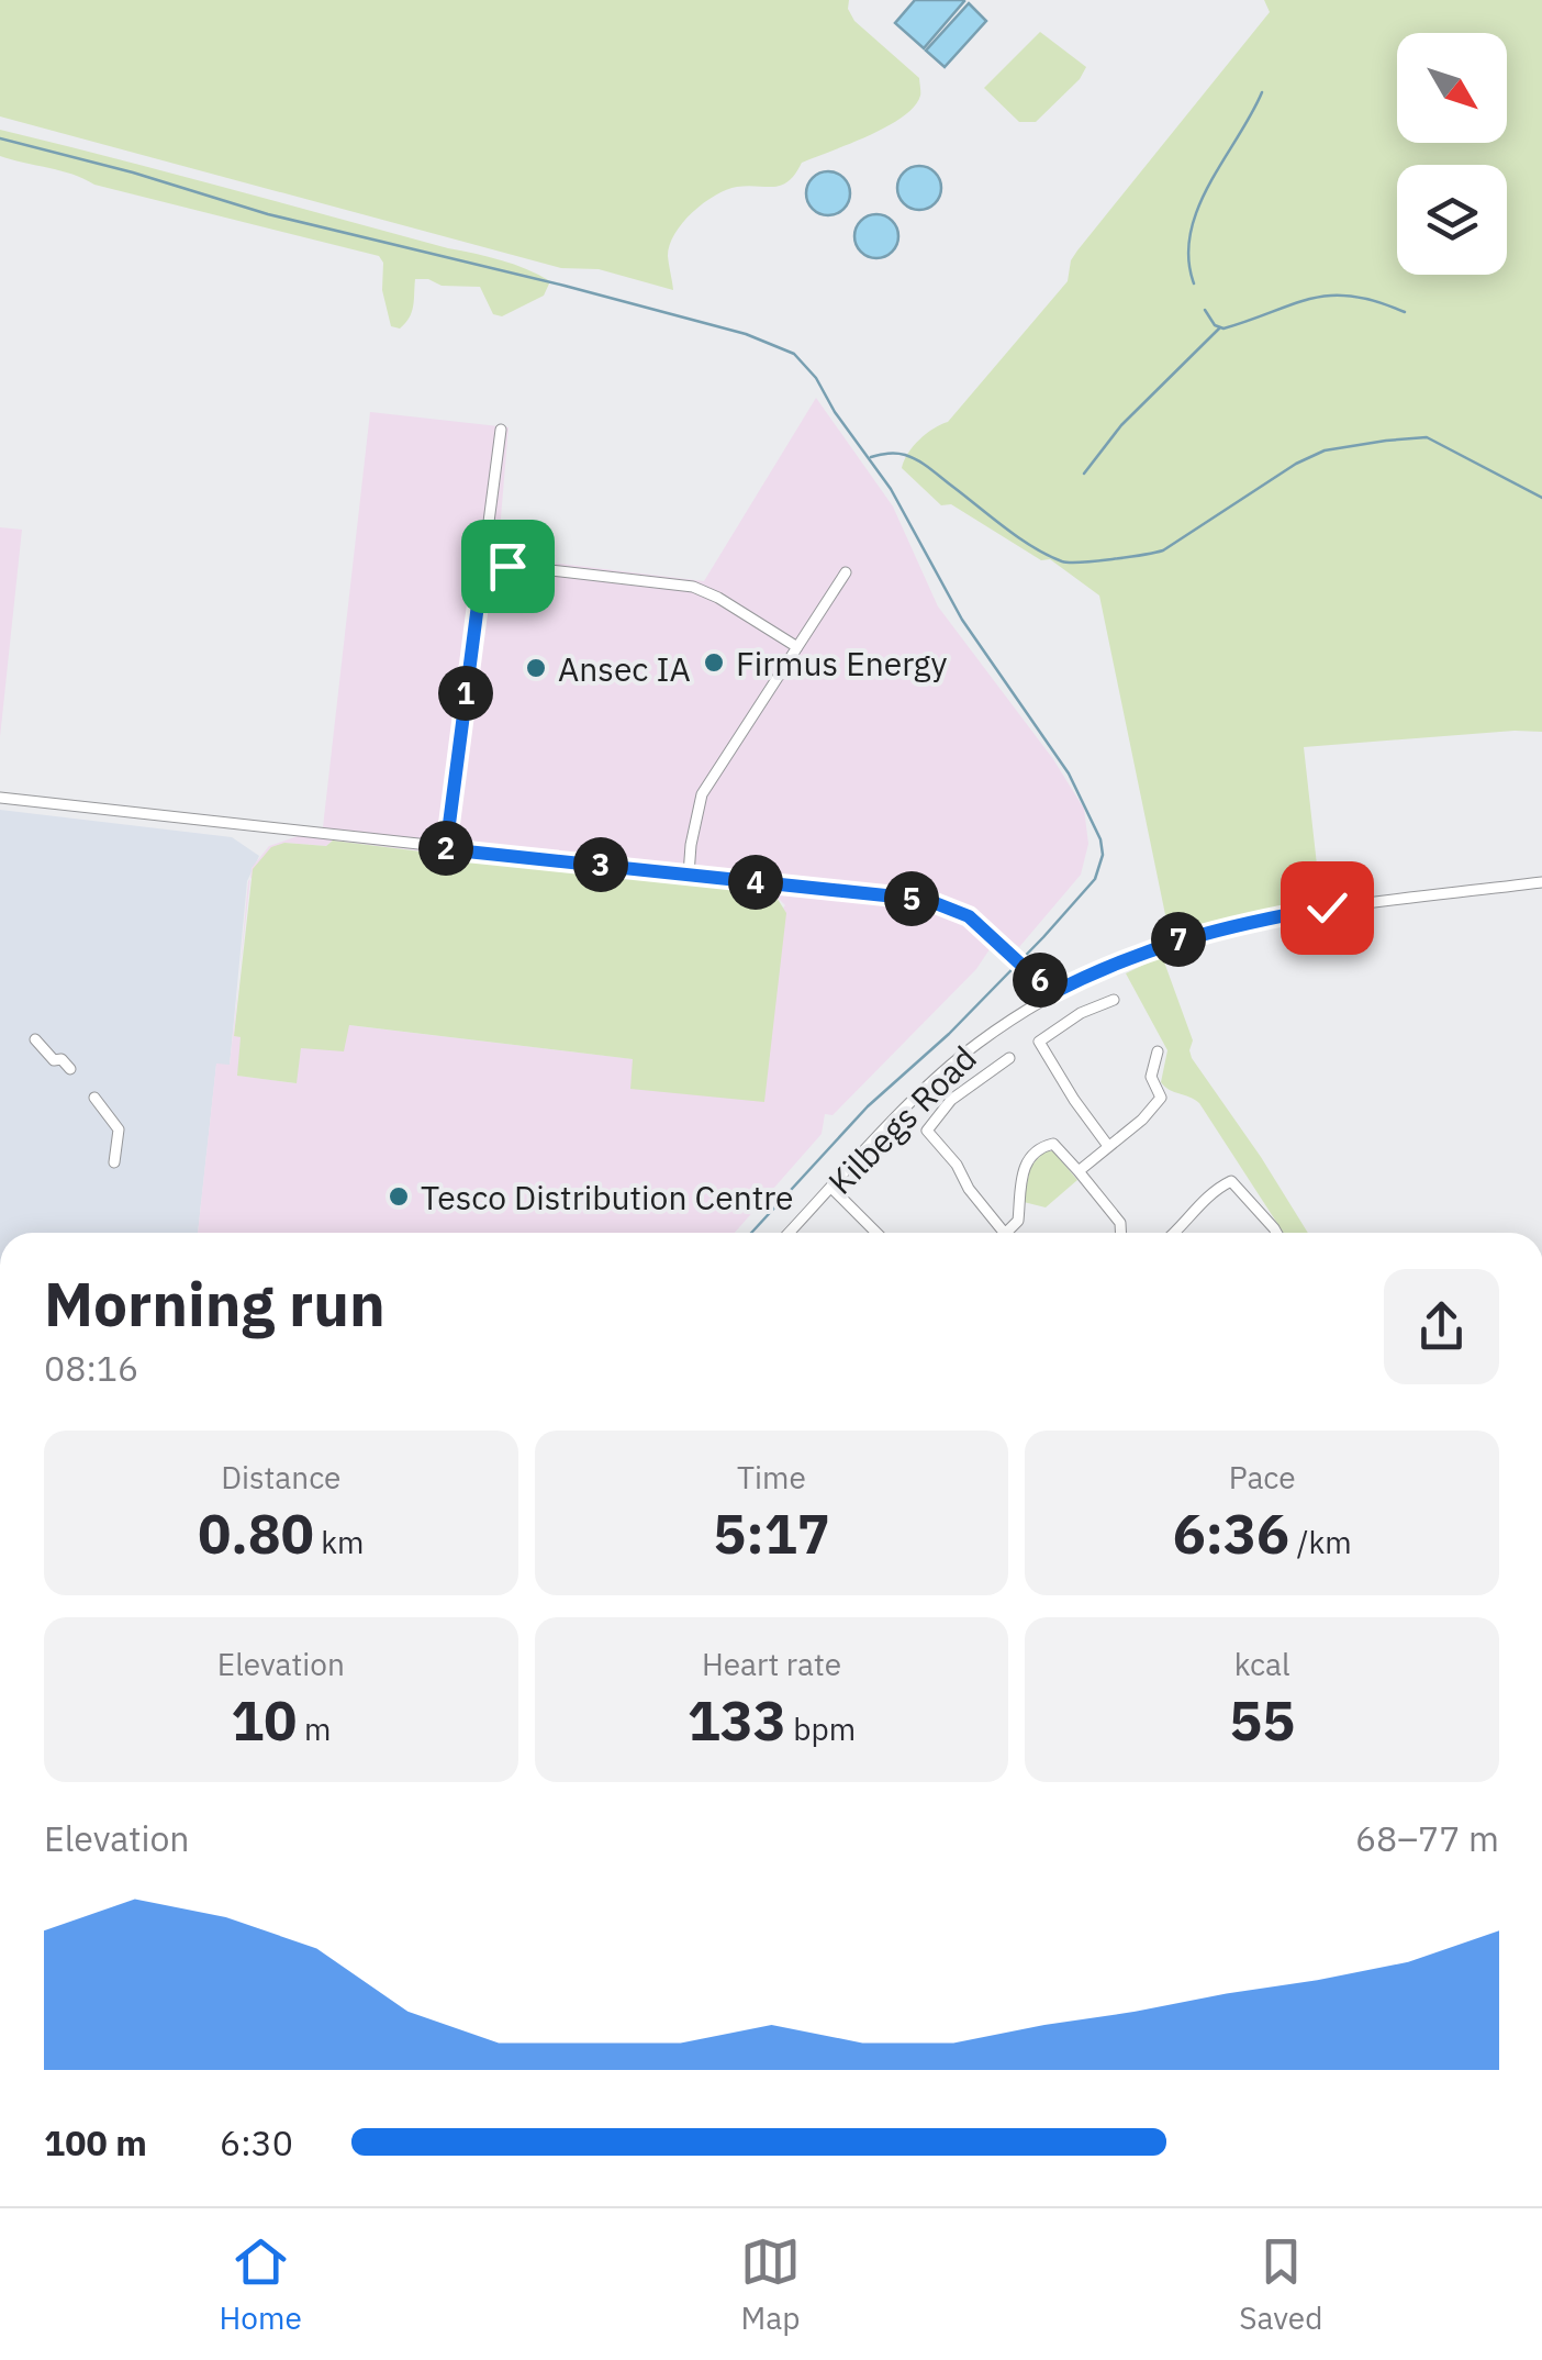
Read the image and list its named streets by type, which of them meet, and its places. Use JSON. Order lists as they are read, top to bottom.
{
  "streets": {
    "street": ["Kilbegs Road"]
  },
  "places": ["Firmus Energy", "Ansec IA", "Tesco Distribution Centre"],
  "north": "bottom right",
  "page": {
    "pins": [
      "1",
      "2",
      "3",
      "4",
      "5",
      "7",
      "6"
    ],
    "heading": ["Morning run", "08:16"],
    "stats": [
      ["Distance", "0.80 km"],
      ["Time", "5:17"],
      ["Pace", "6:36 /km"],
      ["Elevation", "10 m"],
      ["Heart rate", "133 bpm"],
      ["kcal", "55"]
    ],
    "chart": ["Elevation", "68–77 m"],
    "list": [
      {
        "name": "100 m",
        "note": "6:30"
      }
    ],
    "tabs": ["Home", "Map", "Saved"]
  }
}
